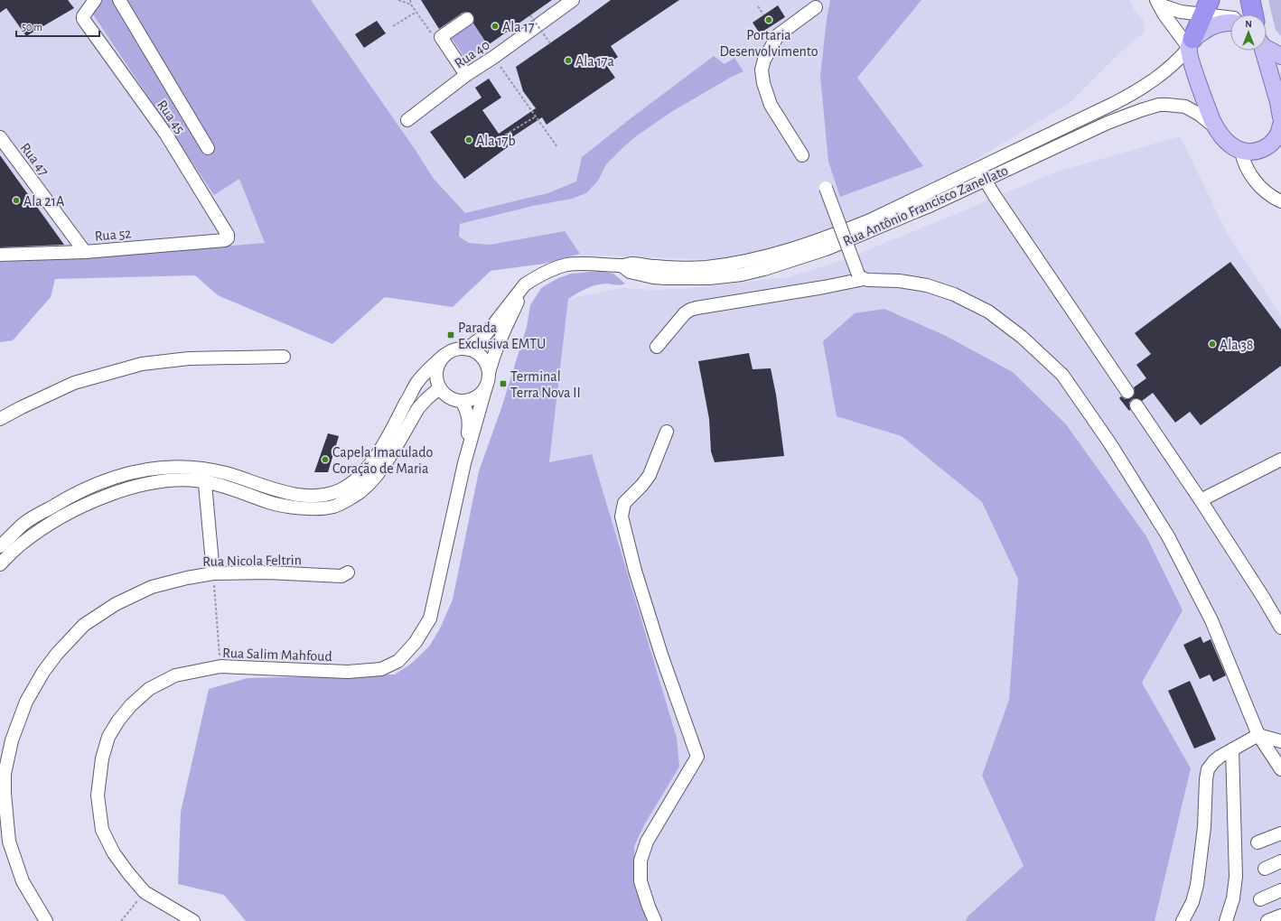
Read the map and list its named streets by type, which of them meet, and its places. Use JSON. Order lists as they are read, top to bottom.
{
  "streets": {
    "main road": ["Rua Antônio Francisco Zanellato"],
    "street": [
      "Rua 40",
      "Rua 45",
      "Rua 47",
      "Rua 52",
      "Rua Nicola Feltrin",
      "Rua Salim Mahfoud"
    ]
  },
  "crossings": [
    ["Rua 45", "Rua 52"],
    ["Rua 47", "Rua 52"],
    ["Rua Antônio Francisco Zanellato", "Rua Salim Mahfoud"]
  ],
  "places": {
    "other": [
      "Portaria Desenvolvimento",
      "Ala 17",
      "Ala 17a",
      "Ala 17b",
      "Ala 21A",
      "Ala 38",
      "Capela Imaculado Coração de Maria"
    ],
    "transit": ["Parada Exclusiva EMTU", "Terminal Terra Nova II"]
  },
  "scale_bar": "50 m",
  "north": "top"
}
